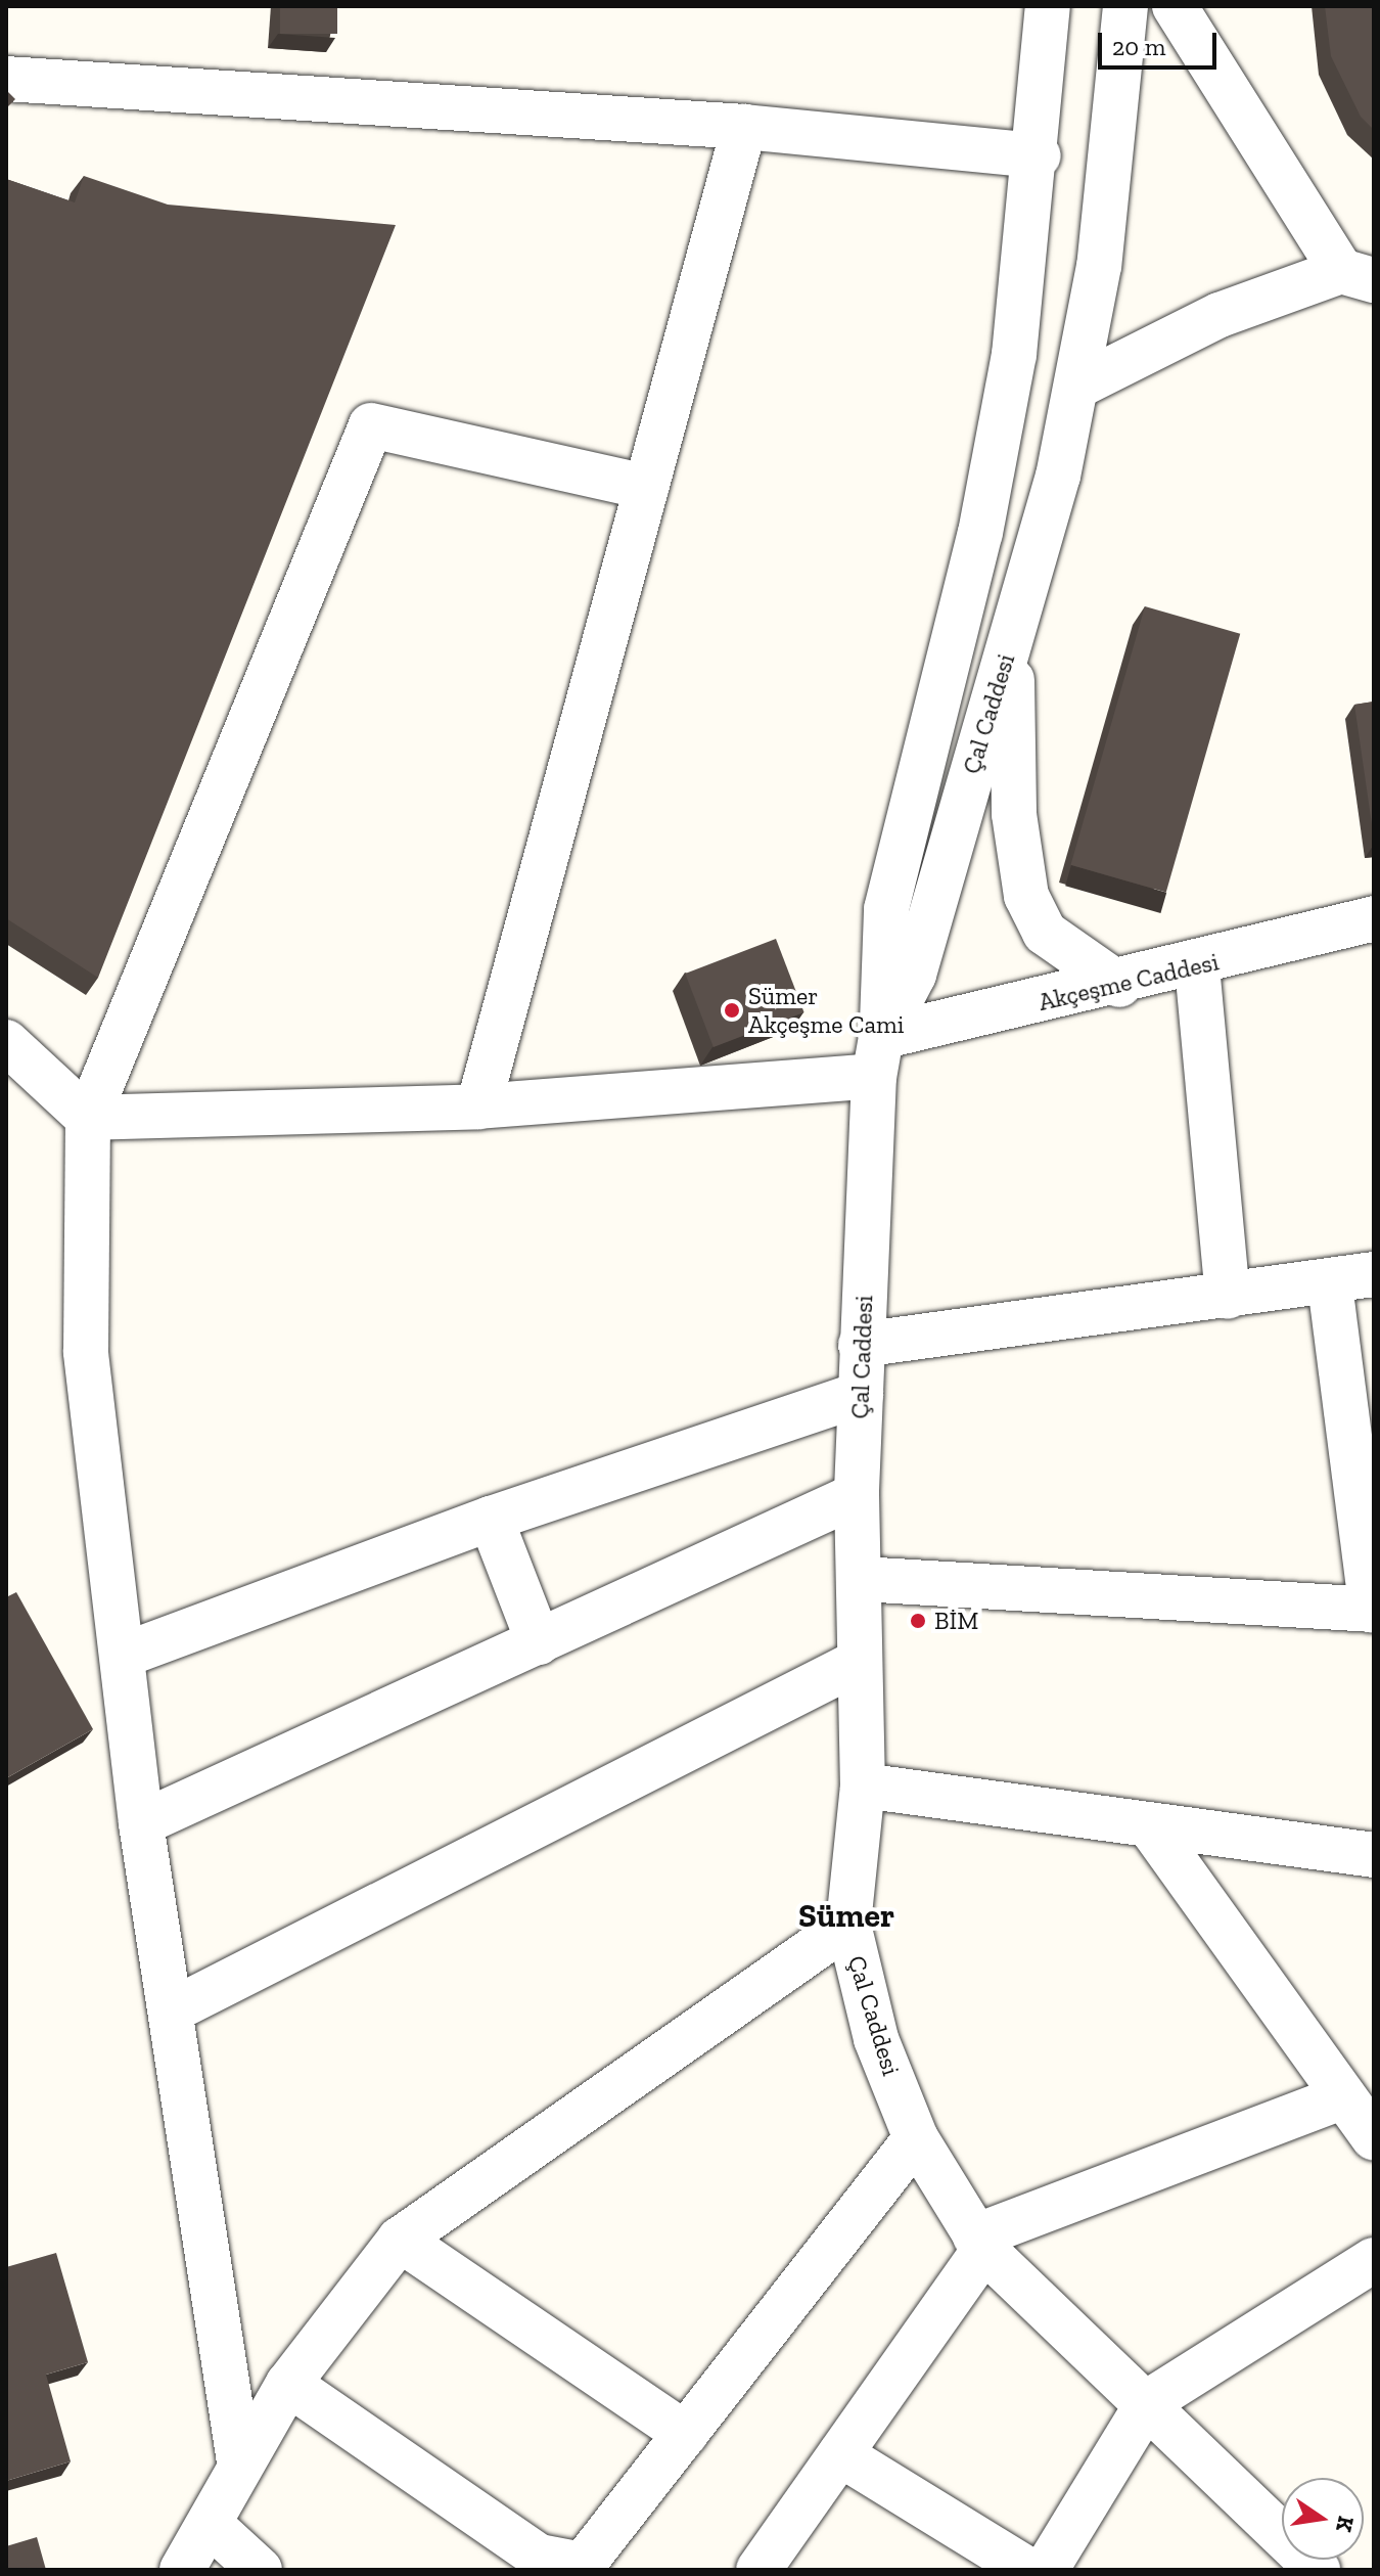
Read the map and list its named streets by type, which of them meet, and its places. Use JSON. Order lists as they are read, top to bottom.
{
  "streets": {
    "street": ["Çal Caddesi", "Akçeşme Caddesi"]
  },
  "crossings": [
    ["Çal Caddesi", "Akçeşme Caddesi"]
  ],
  "districts": ["Sümer"],
  "places": ["Sümer Akçeşme Cami", "BİM"],
  "scale_bar": "20 m",
  "north": "right"
}
